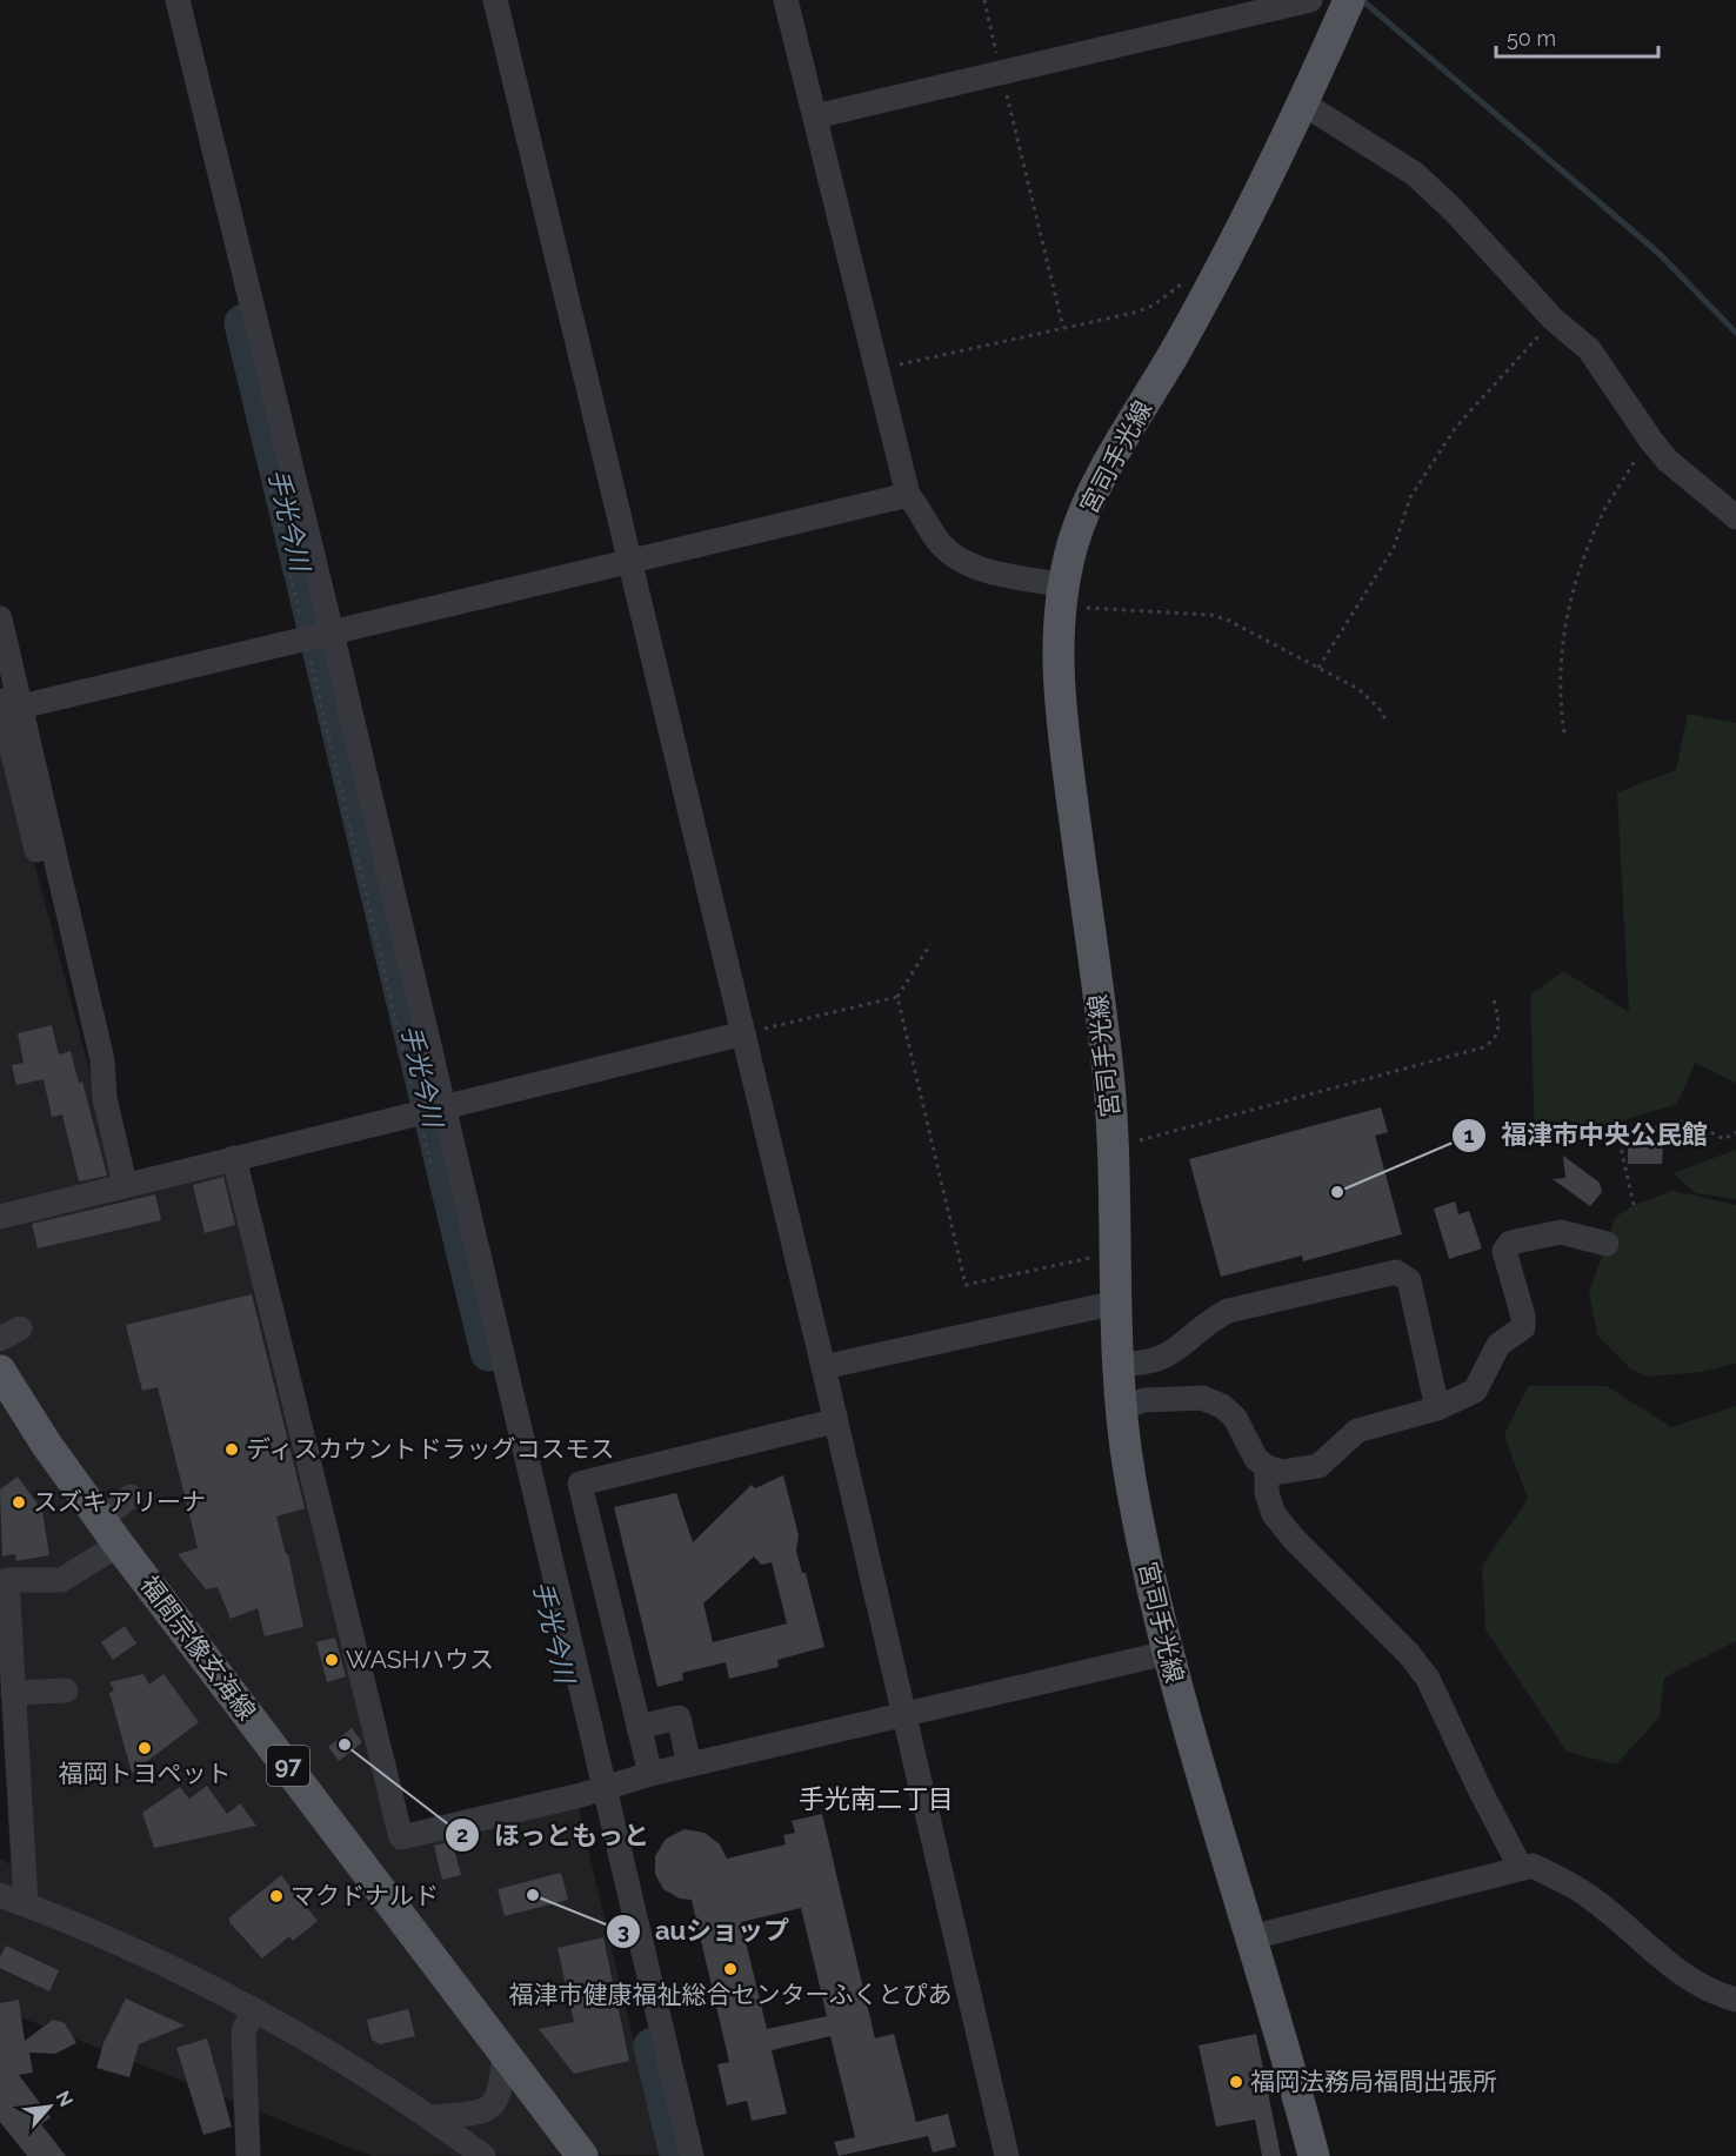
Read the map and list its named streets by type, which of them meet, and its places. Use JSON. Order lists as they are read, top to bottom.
{
  "streets": {
    "main road": ["宮司手光線", "福間宗像玄海線", "97"]
  },
  "districts": ["手光南二丁目"],
  "water": ["手光今川"],
  "places": [
    "福津市中央公民館",
    "ディスカウントドラッグコスモス",
    "スズキアリーナ",
    "WASHハウス",
    "ほっともっと",
    "福岡トヨペット",
    "auショップ",
    "マクドナルド",
    "福津市健康福祉総合センターふくとぴあ",
    "福岡法務局福間出張所"
  ],
  "scale_bar": "50 m",
  "north": "top right"
}
